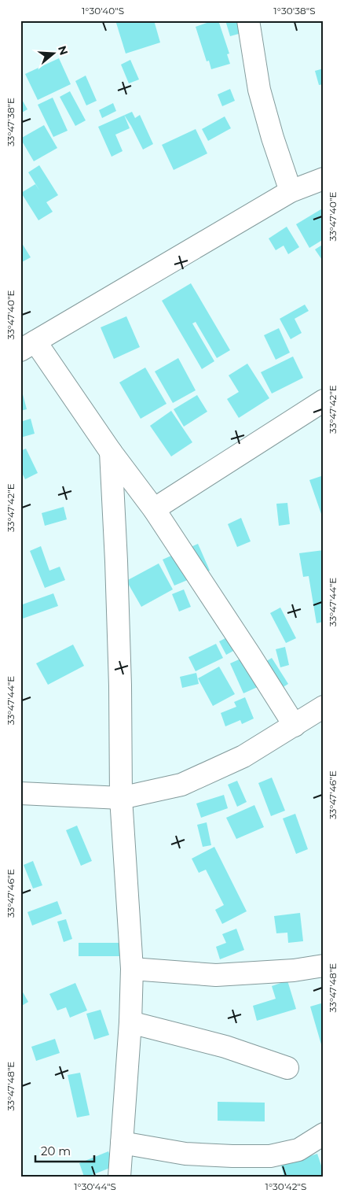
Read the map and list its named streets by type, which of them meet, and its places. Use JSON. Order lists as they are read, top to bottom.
{
  "scale_bar": "20 m",
  "north": "right",
  "coordinates": [
    "1°30'40\"S",
    "1°30'38\"S",
    "33°47'38\"E",
    "33°47'40\"E",
    "33°47'42\"E",
    "33°47'44\"E",
    "33°47'46\"E",
    "33°47'48\"E",
    "1°30'44\"S",
    "1°30'42\"S"
  ]
}
